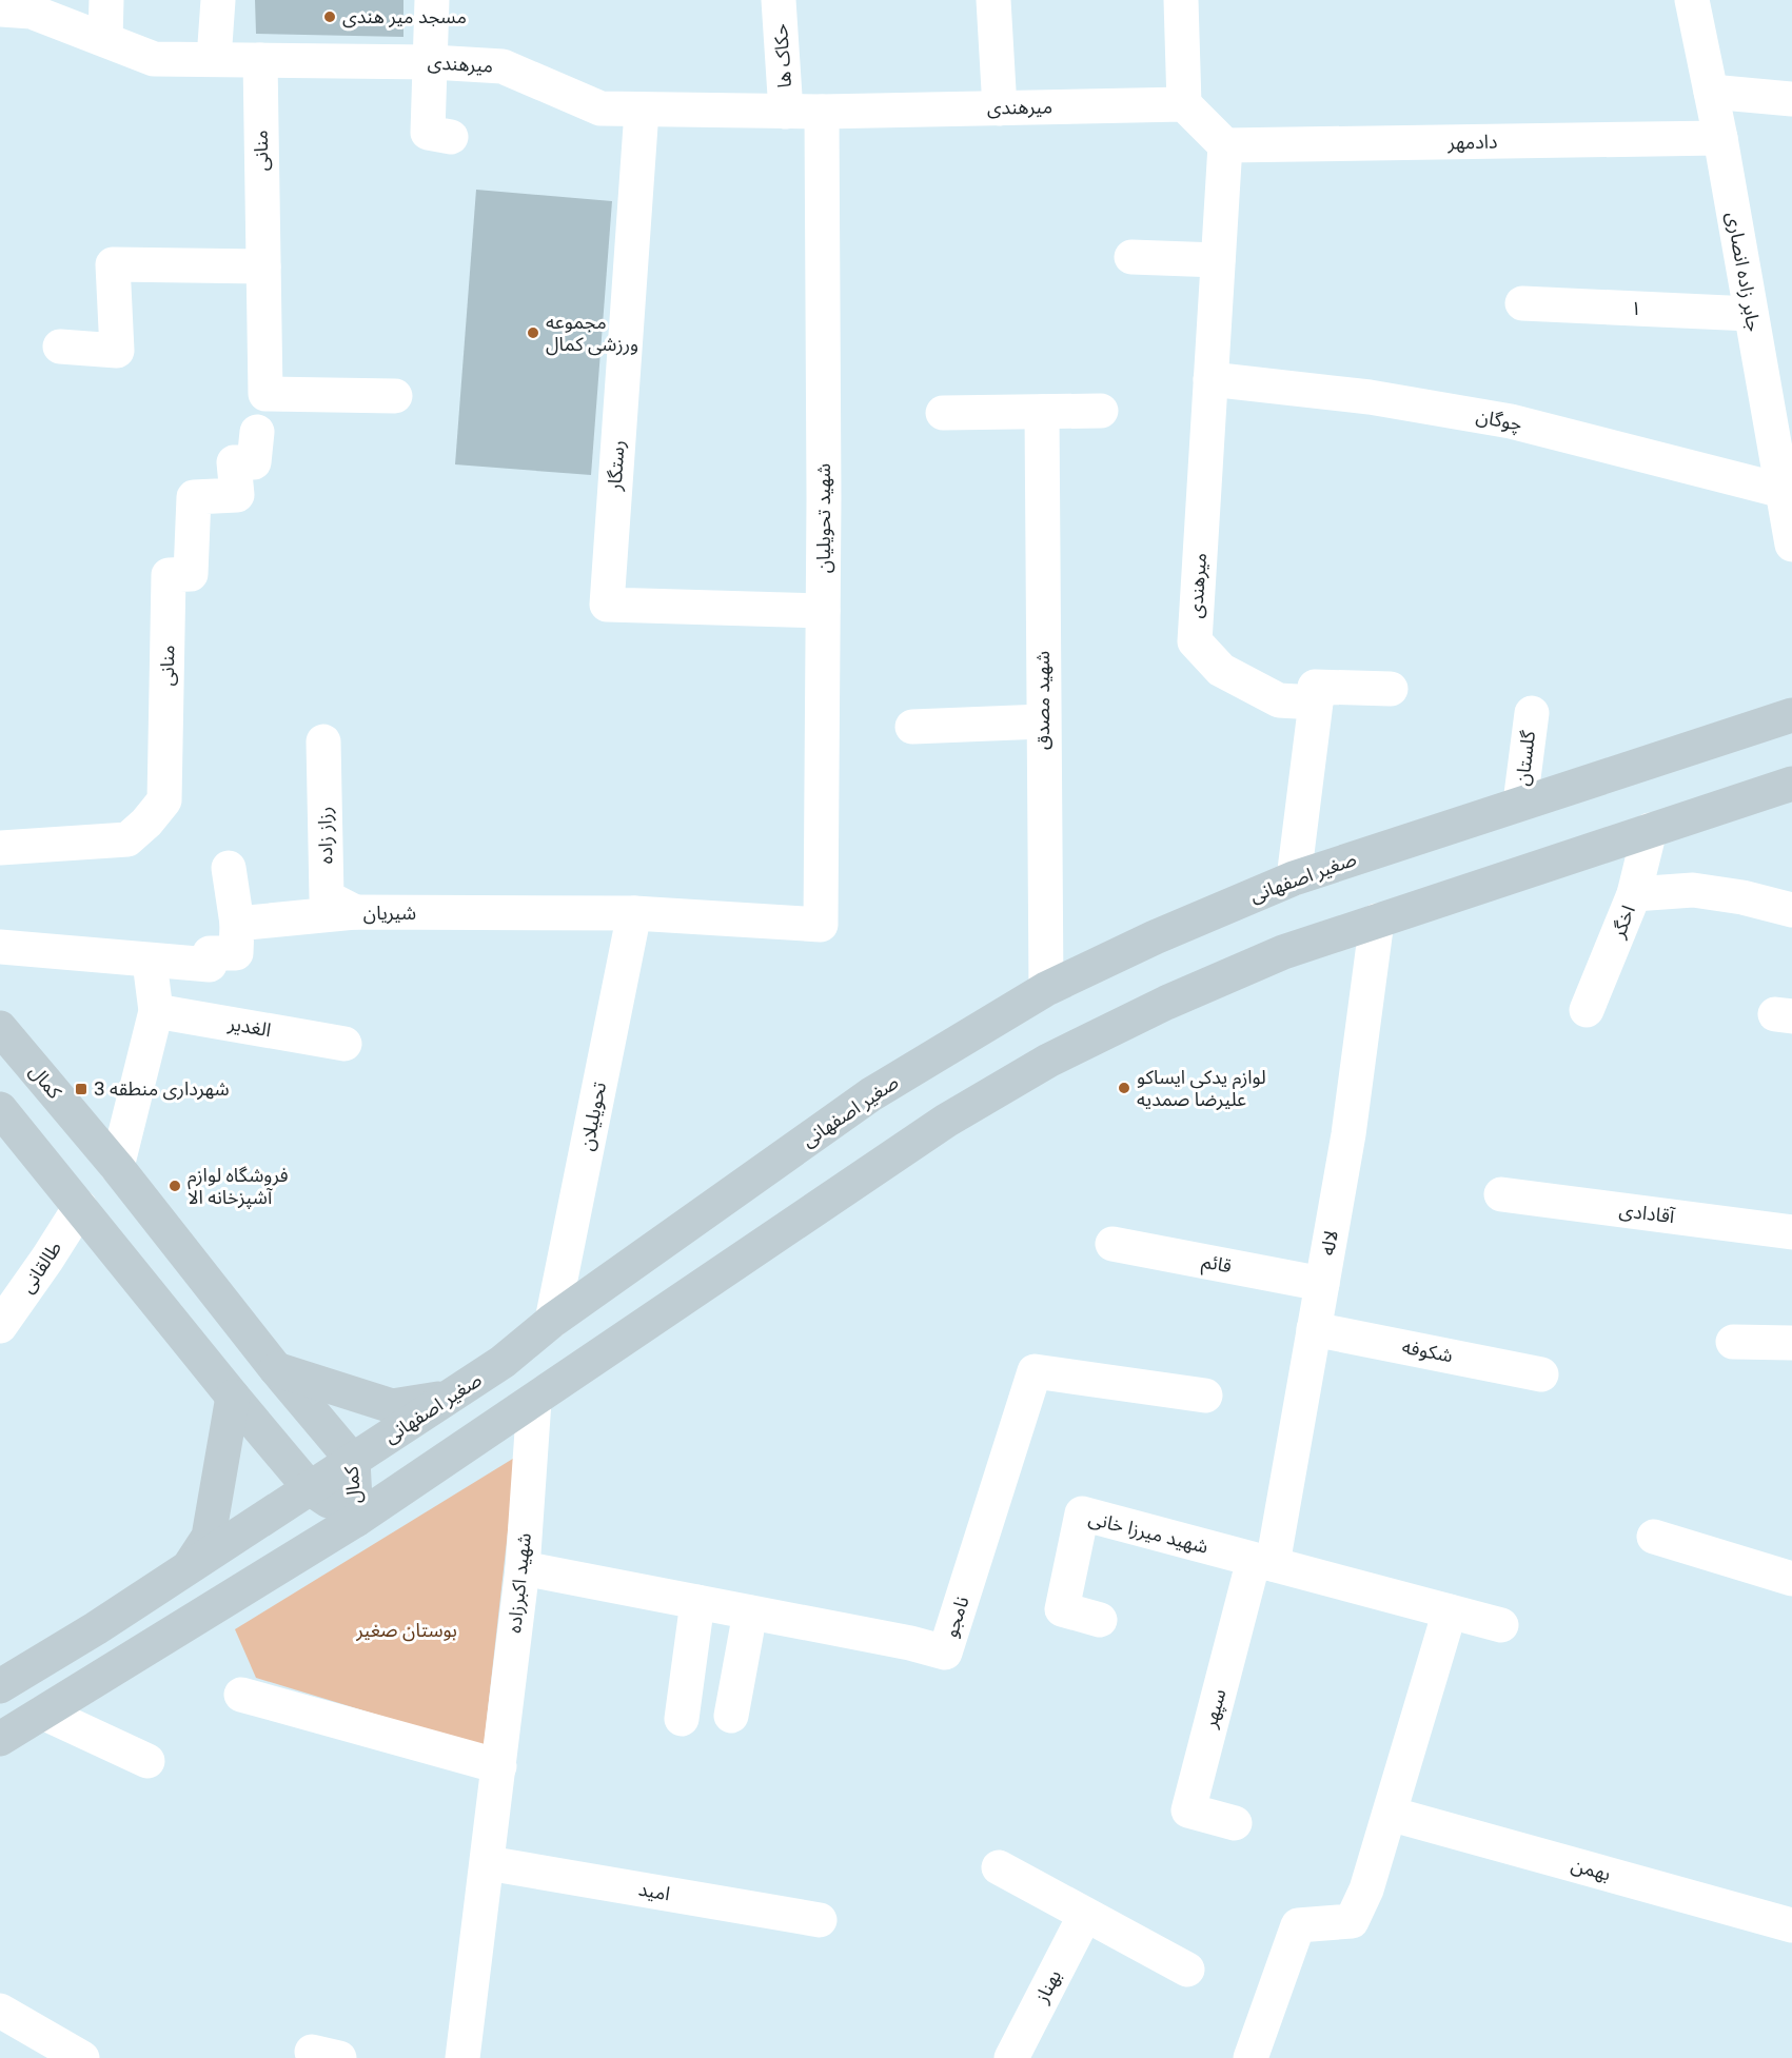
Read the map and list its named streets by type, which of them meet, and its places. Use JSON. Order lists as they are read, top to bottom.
{
  "streets": {
    "main road": ["صغیر اصفهانی", "کمال"],
    "street": [
      "حکاک ها",
      "میرهندی",
      "دادمهر",
      "منانی",
      "جابر زاده انصاری",
      "۱",
      "چوگان",
      "رستگار",
      "شهید تحویلیان",
      "شهید مصدق",
      "گلستان",
      "رزاز زاده",
      "شیریان",
      "اخگر",
      "الغدیر",
      "تحویلیلان",
      "آقادادی",
      "لاله",
      "قائم",
      "طالقانی",
      "شکوفه",
      "شهید میرزا خانی",
      "شهید اکبرزاده",
      "نامجو",
      "سپهر",
      "بهمن",
      "امید",
      "بهناز"
    ]
  },
  "crossings": [
    ["حکاک ها", "میرهندی"],
    ["میرهندی", "دادمهر"],
    ["میرهندی", "منانی"],
    ["میرهندی", "چوگان"],
    ["میرهندی", "رستگار"],
    ["میرهندی", "شهید تحویلیان"],
    ["دادمهر", "جابر زاده انصاری"],
    ["جابر زاده انصاری", "۱"],
    ["جابر زاده انصاری", "چوگان"],
    ["رستگار", "شهید تحویلیان"],
    ["شهید تحویلیان", "شیریان"],
    ["شهید مصدق", "صغیر اصفهانی"],
    ["گلستان", "صغیر اصفهانی"],
    ["رزاز زاده", "شیریان"],
    ["صغیر اصفهانی", "کمال"],
    ["صغیر اصفهانی", "تحویلیلان"],
    ["شیریان", "تحویلیلان"],
    ["کمال", "طالقانی"],
    ["لاله", "قائم"],
    ["لاله", "شکوفه"],
    ["لاله", "شهید میرزا خانی"],
    ["لاله", "سپهر"],
    ["شهید میرزا خانی", "سپهر"],
    ["شهید اکبرزاده", "نامجو"],
    ["شهید اکبرزاده", "امید"]
  ],
  "parks": ["بوستان صغیر"],
  "places": {
    "other": [
      "مسجد میر هندی",
      "مجموعه ورزشی کمال",
      "لوازم یدکی ایساکو علیرضا صمدیه",
      "فروشگاه لوازم آشپزخانه الا"
    ],
    "transit": ["شهرداری منطقه 3"]
  }
}
